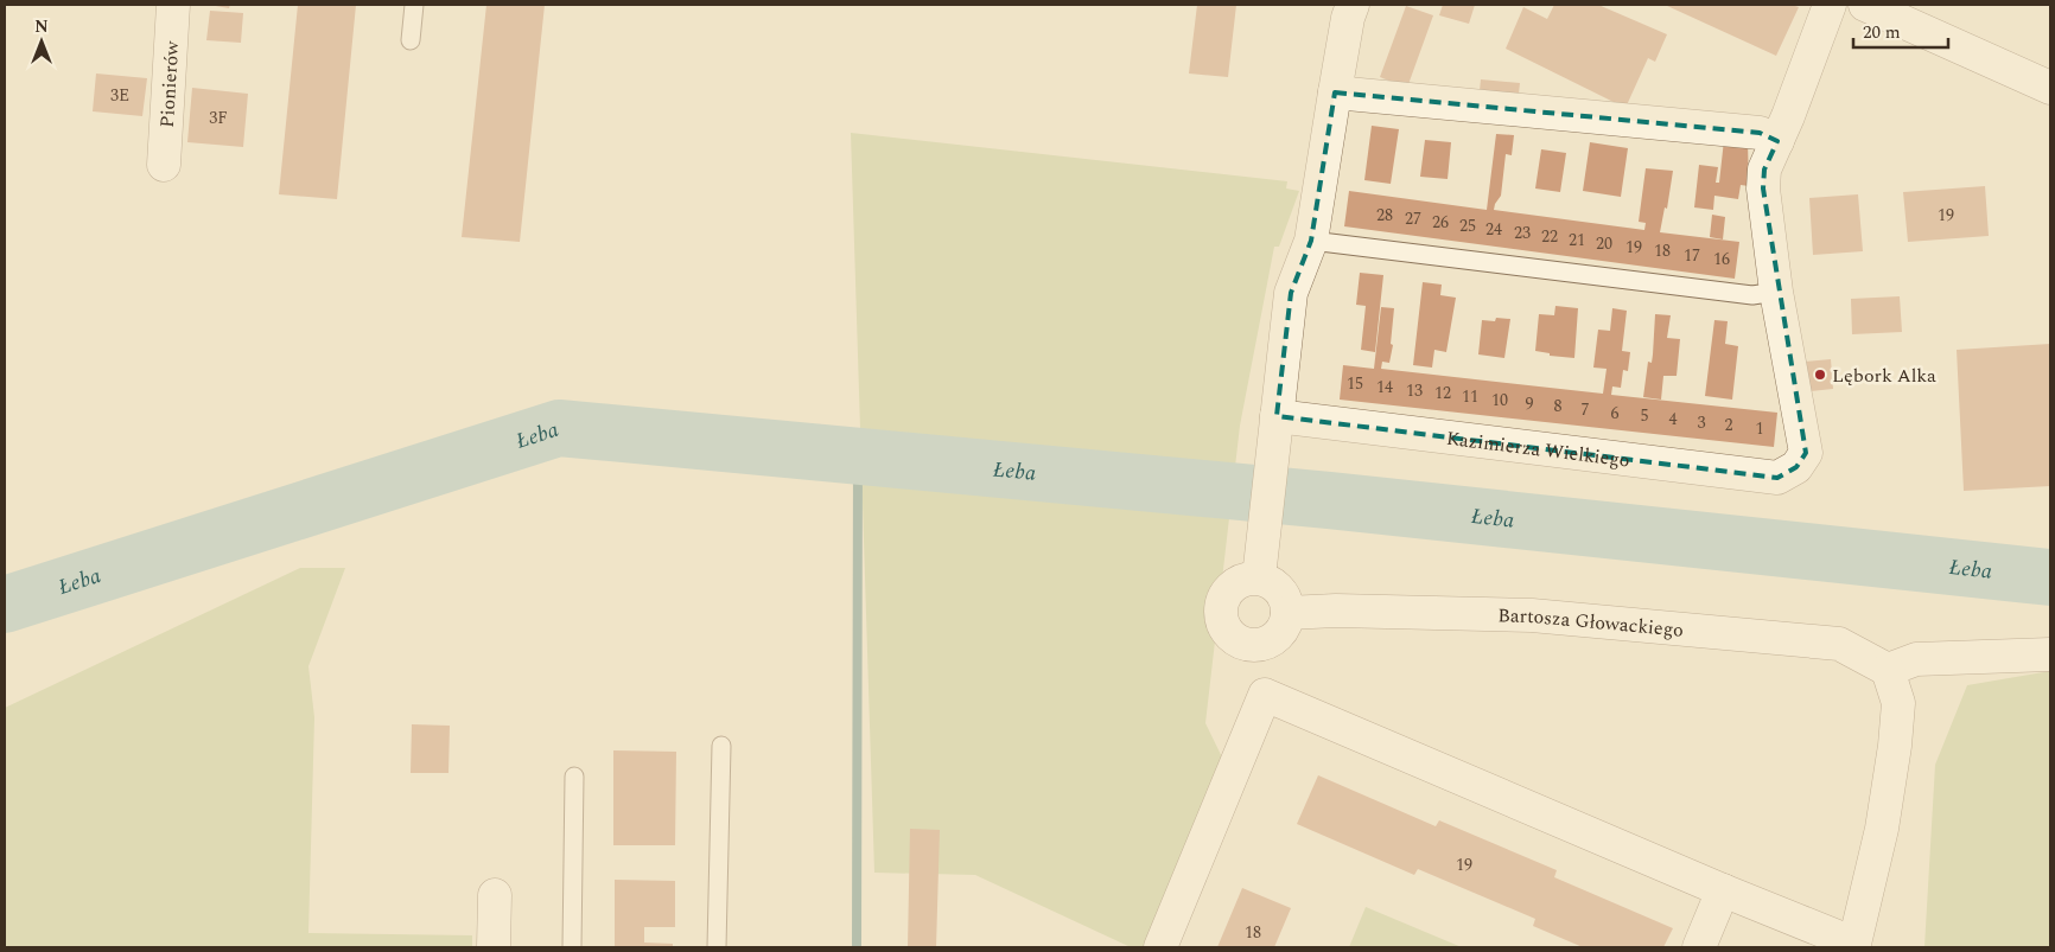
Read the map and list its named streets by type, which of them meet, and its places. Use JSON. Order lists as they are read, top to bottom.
{
  "streets": {
    "street": ["Pionierów", "Kazimierza Wielkiego", "Bartosza Głowackiego"]
  },
  "water": ["Łeba"],
  "places": ["Lębork Alka"],
  "house_numbers": [
    "3E",
    "3F",
    "28",
    "19",
    "27",
    "26",
    "25",
    "24",
    "23",
    "22",
    "21",
    "20",
    "19",
    "18",
    "17",
    "16",
    "15",
    "14",
    "13",
    "12",
    "11",
    "10",
    "9",
    "8",
    "7",
    "6",
    "5",
    "4",
    "3",
    "2",
    "1",
    "19",
    "18"
  ],
  "scale_bar": "20 m",
  "north": "top"
}
